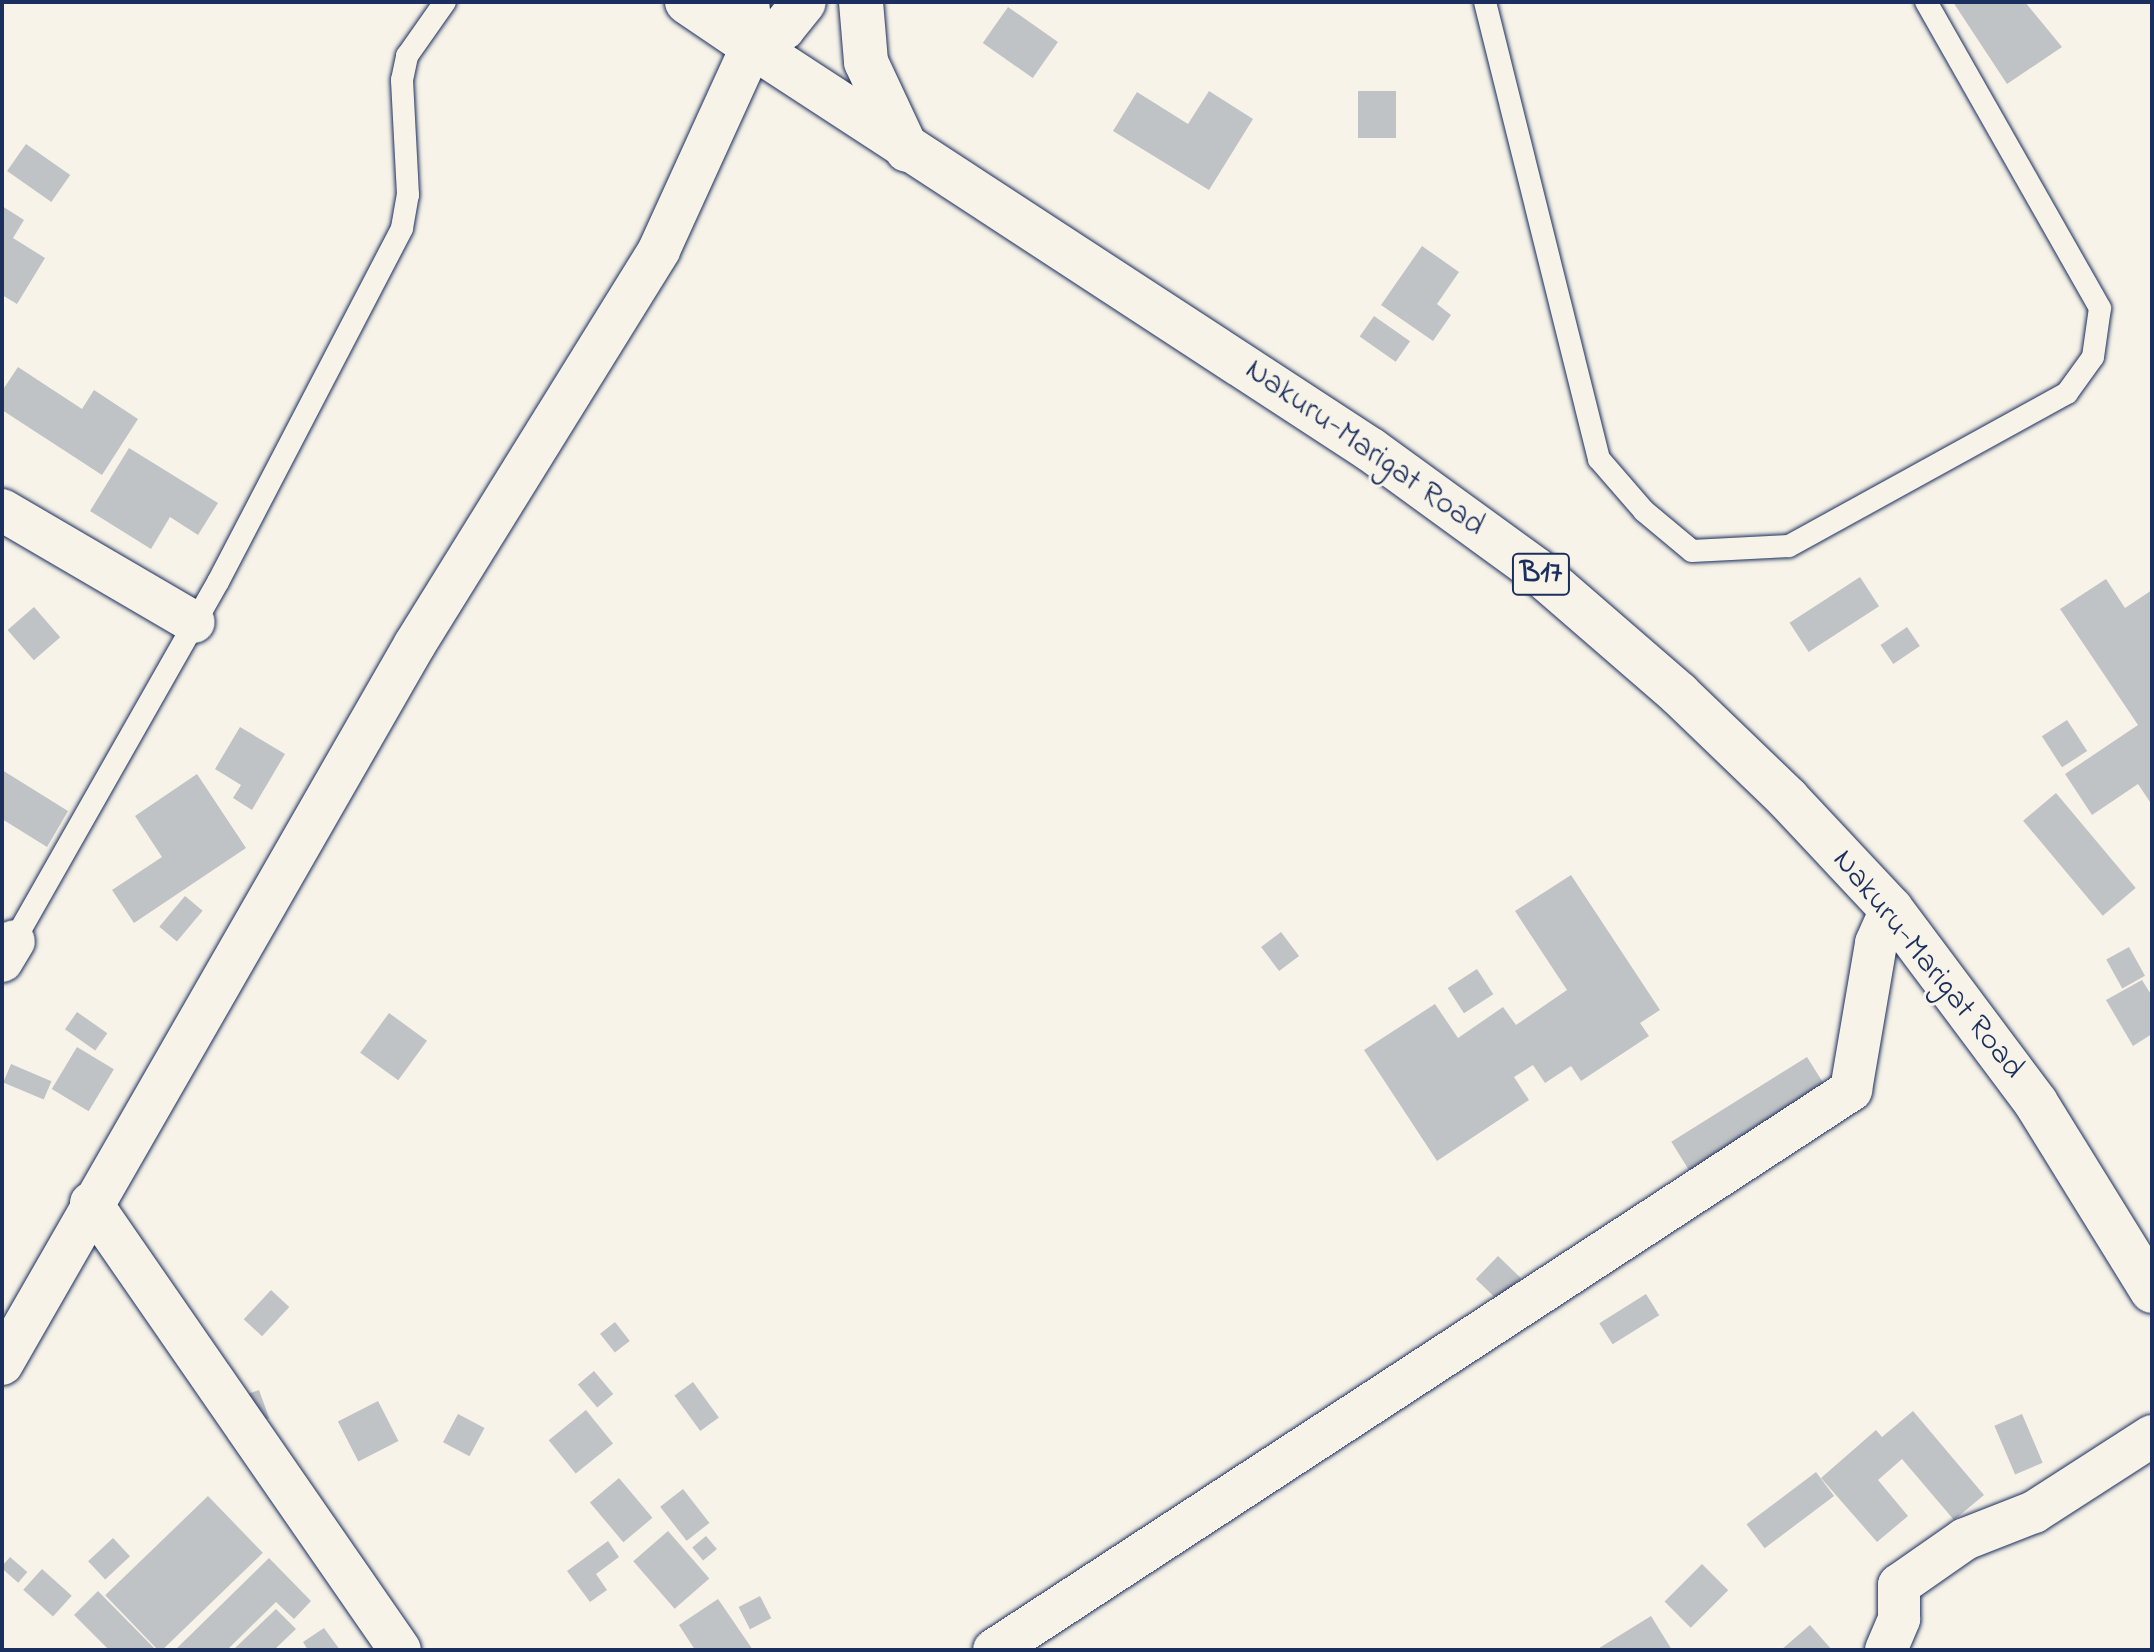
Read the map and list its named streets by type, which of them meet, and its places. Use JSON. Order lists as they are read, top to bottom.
{
  "streets": {
    "main road": ["Nakuru-Marigat Road", "B17"]
  }
}
